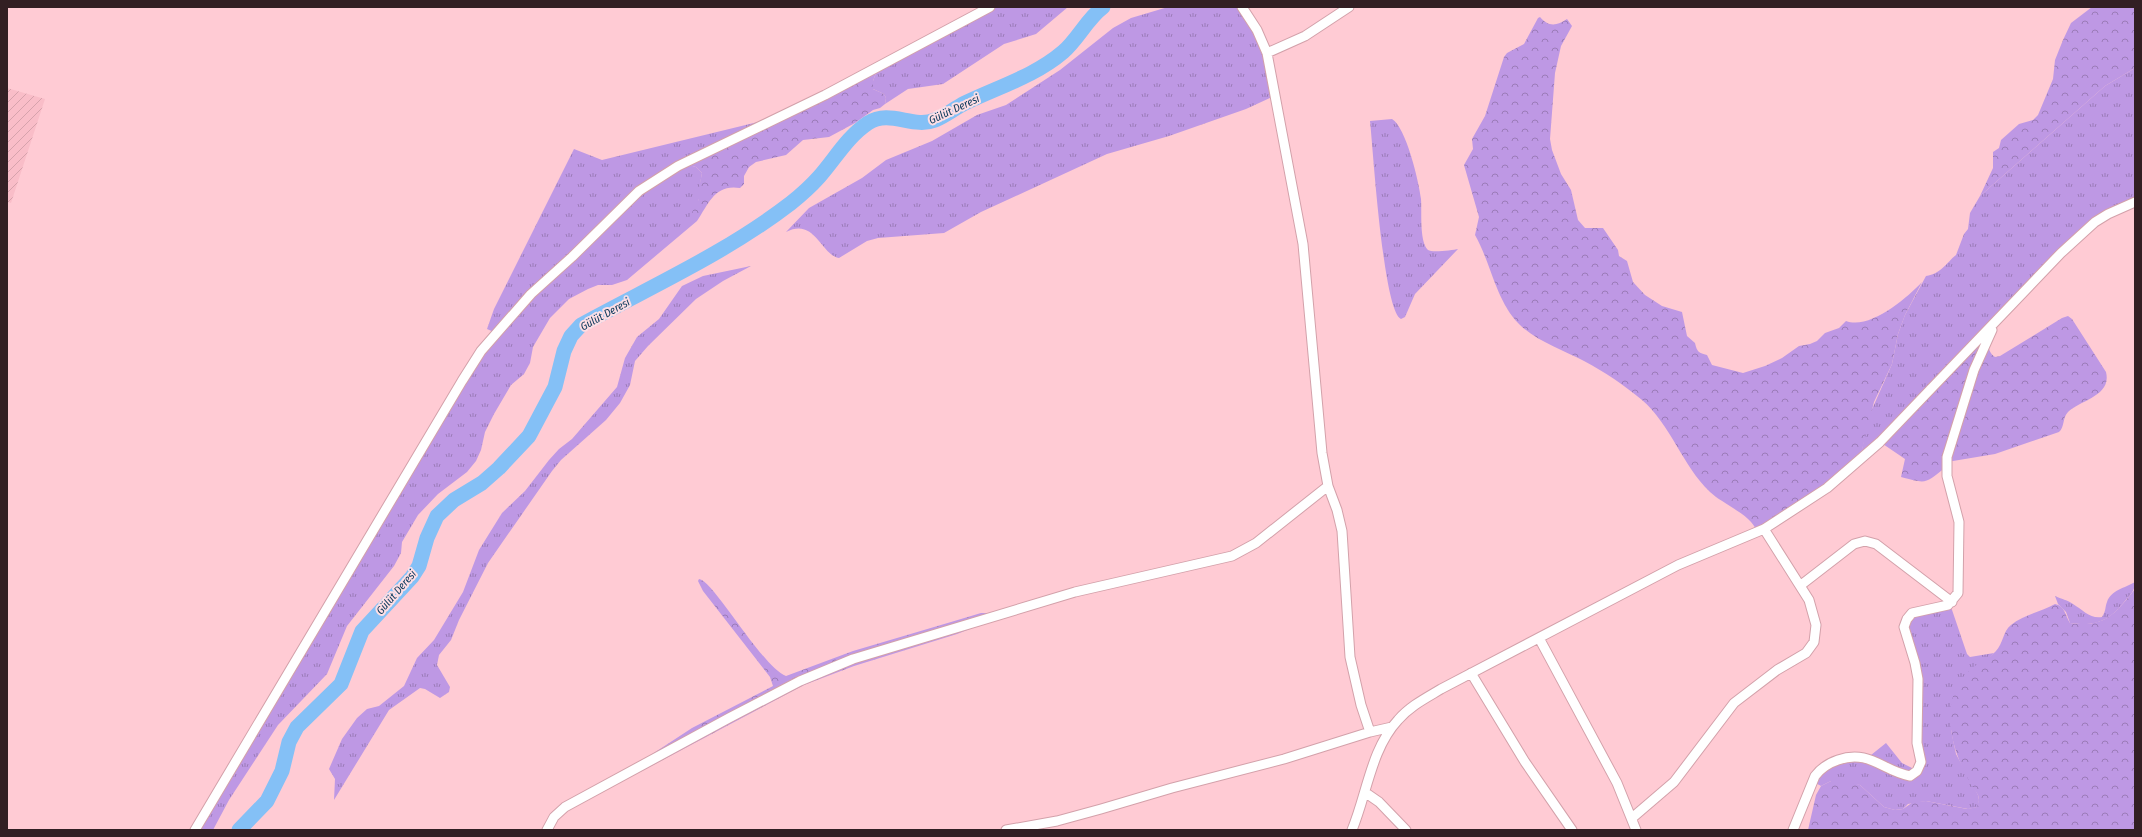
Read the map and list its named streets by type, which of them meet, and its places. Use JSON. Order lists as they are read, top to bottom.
{
  "water": ["Gülüt Deresi"]
}
